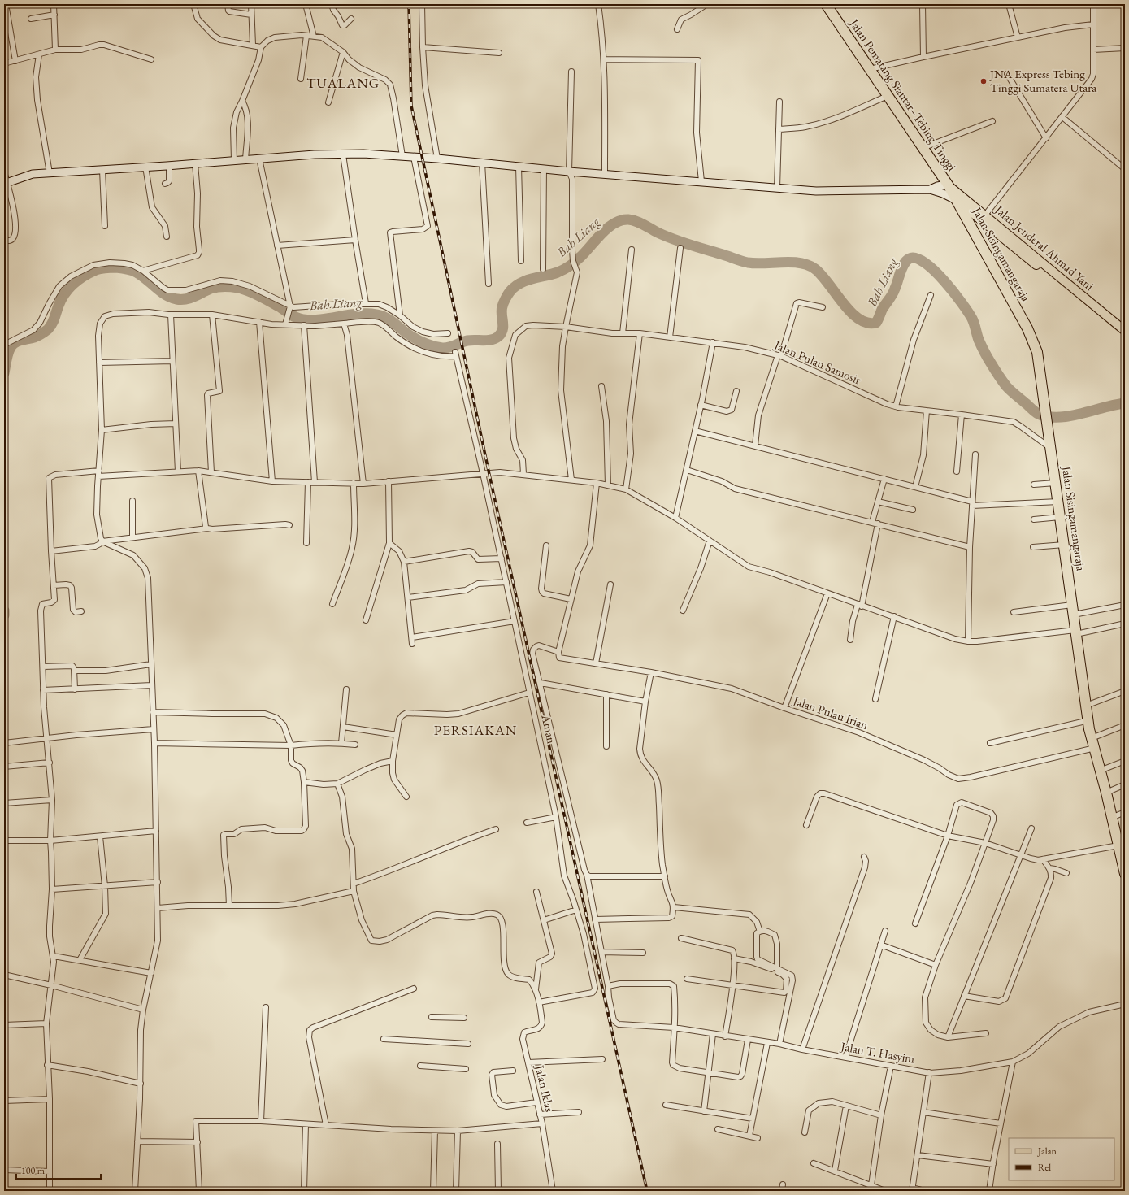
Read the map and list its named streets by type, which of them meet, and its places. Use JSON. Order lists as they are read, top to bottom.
{
  "streets": {
    "highway": ["Jalan Pematang Siantar–Tebing Tinggi", "Jalan Sisingamangaraja"],
    "main road": ["Jalan Jenderal Ahmad Yani"],
    "street": [
      "Jalan Pulau Samosir",
      "Jalan Pulau Irian",
      "Aman",
      "Jalan T. Hasyim",
      "Jalan Iklas"
    ]
  },
  "crossings": [
    ["Jalan Pematang Siantar–Tebing Tinggi", "Jalan Jenderal Ahmad Yani"],
    ["Jalan Pematang Siantar–Tebing Tinggi", "Jalan Sisingamangaraja"],
    ["Jalan Jenderal Ahmad Yani", "Jalan Sisingamangaraja"],
    ["Jalan Sisingamangaraja", "Jalan Pulau Samosir"],
    ["Jalan Sisingamangaraja", "Jalan Pulau Irian"],
    ["Aman", "Jalan Iklas"]
  ],
  "districts": ["TUALANG", "PERSIAKAN"],
  "water": ["Bah Liang"],
  "places": ["JNA Express Tebing Tinggi Sumatera Utara"],
  "legend": ["Jalan", "Rel"],
  "scale_bar": "100 m"
}
